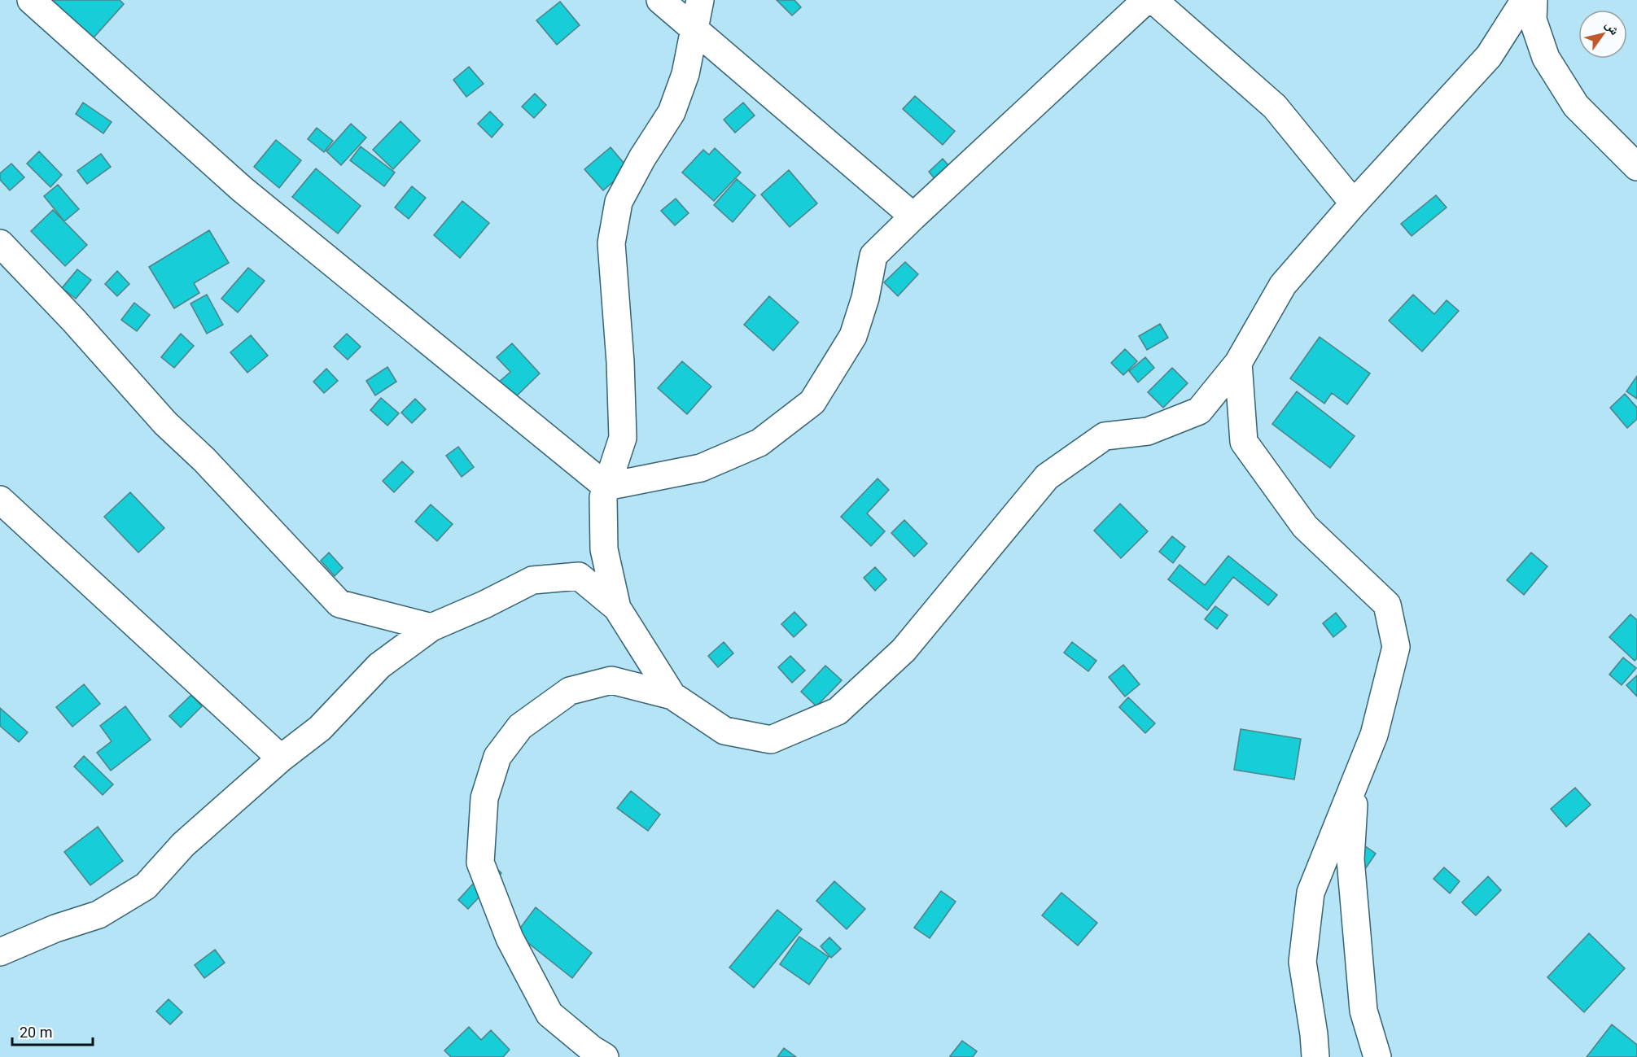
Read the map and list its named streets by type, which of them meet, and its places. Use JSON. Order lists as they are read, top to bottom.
{
  "scale_bar": "20 m",
  "north": "top right"
}
